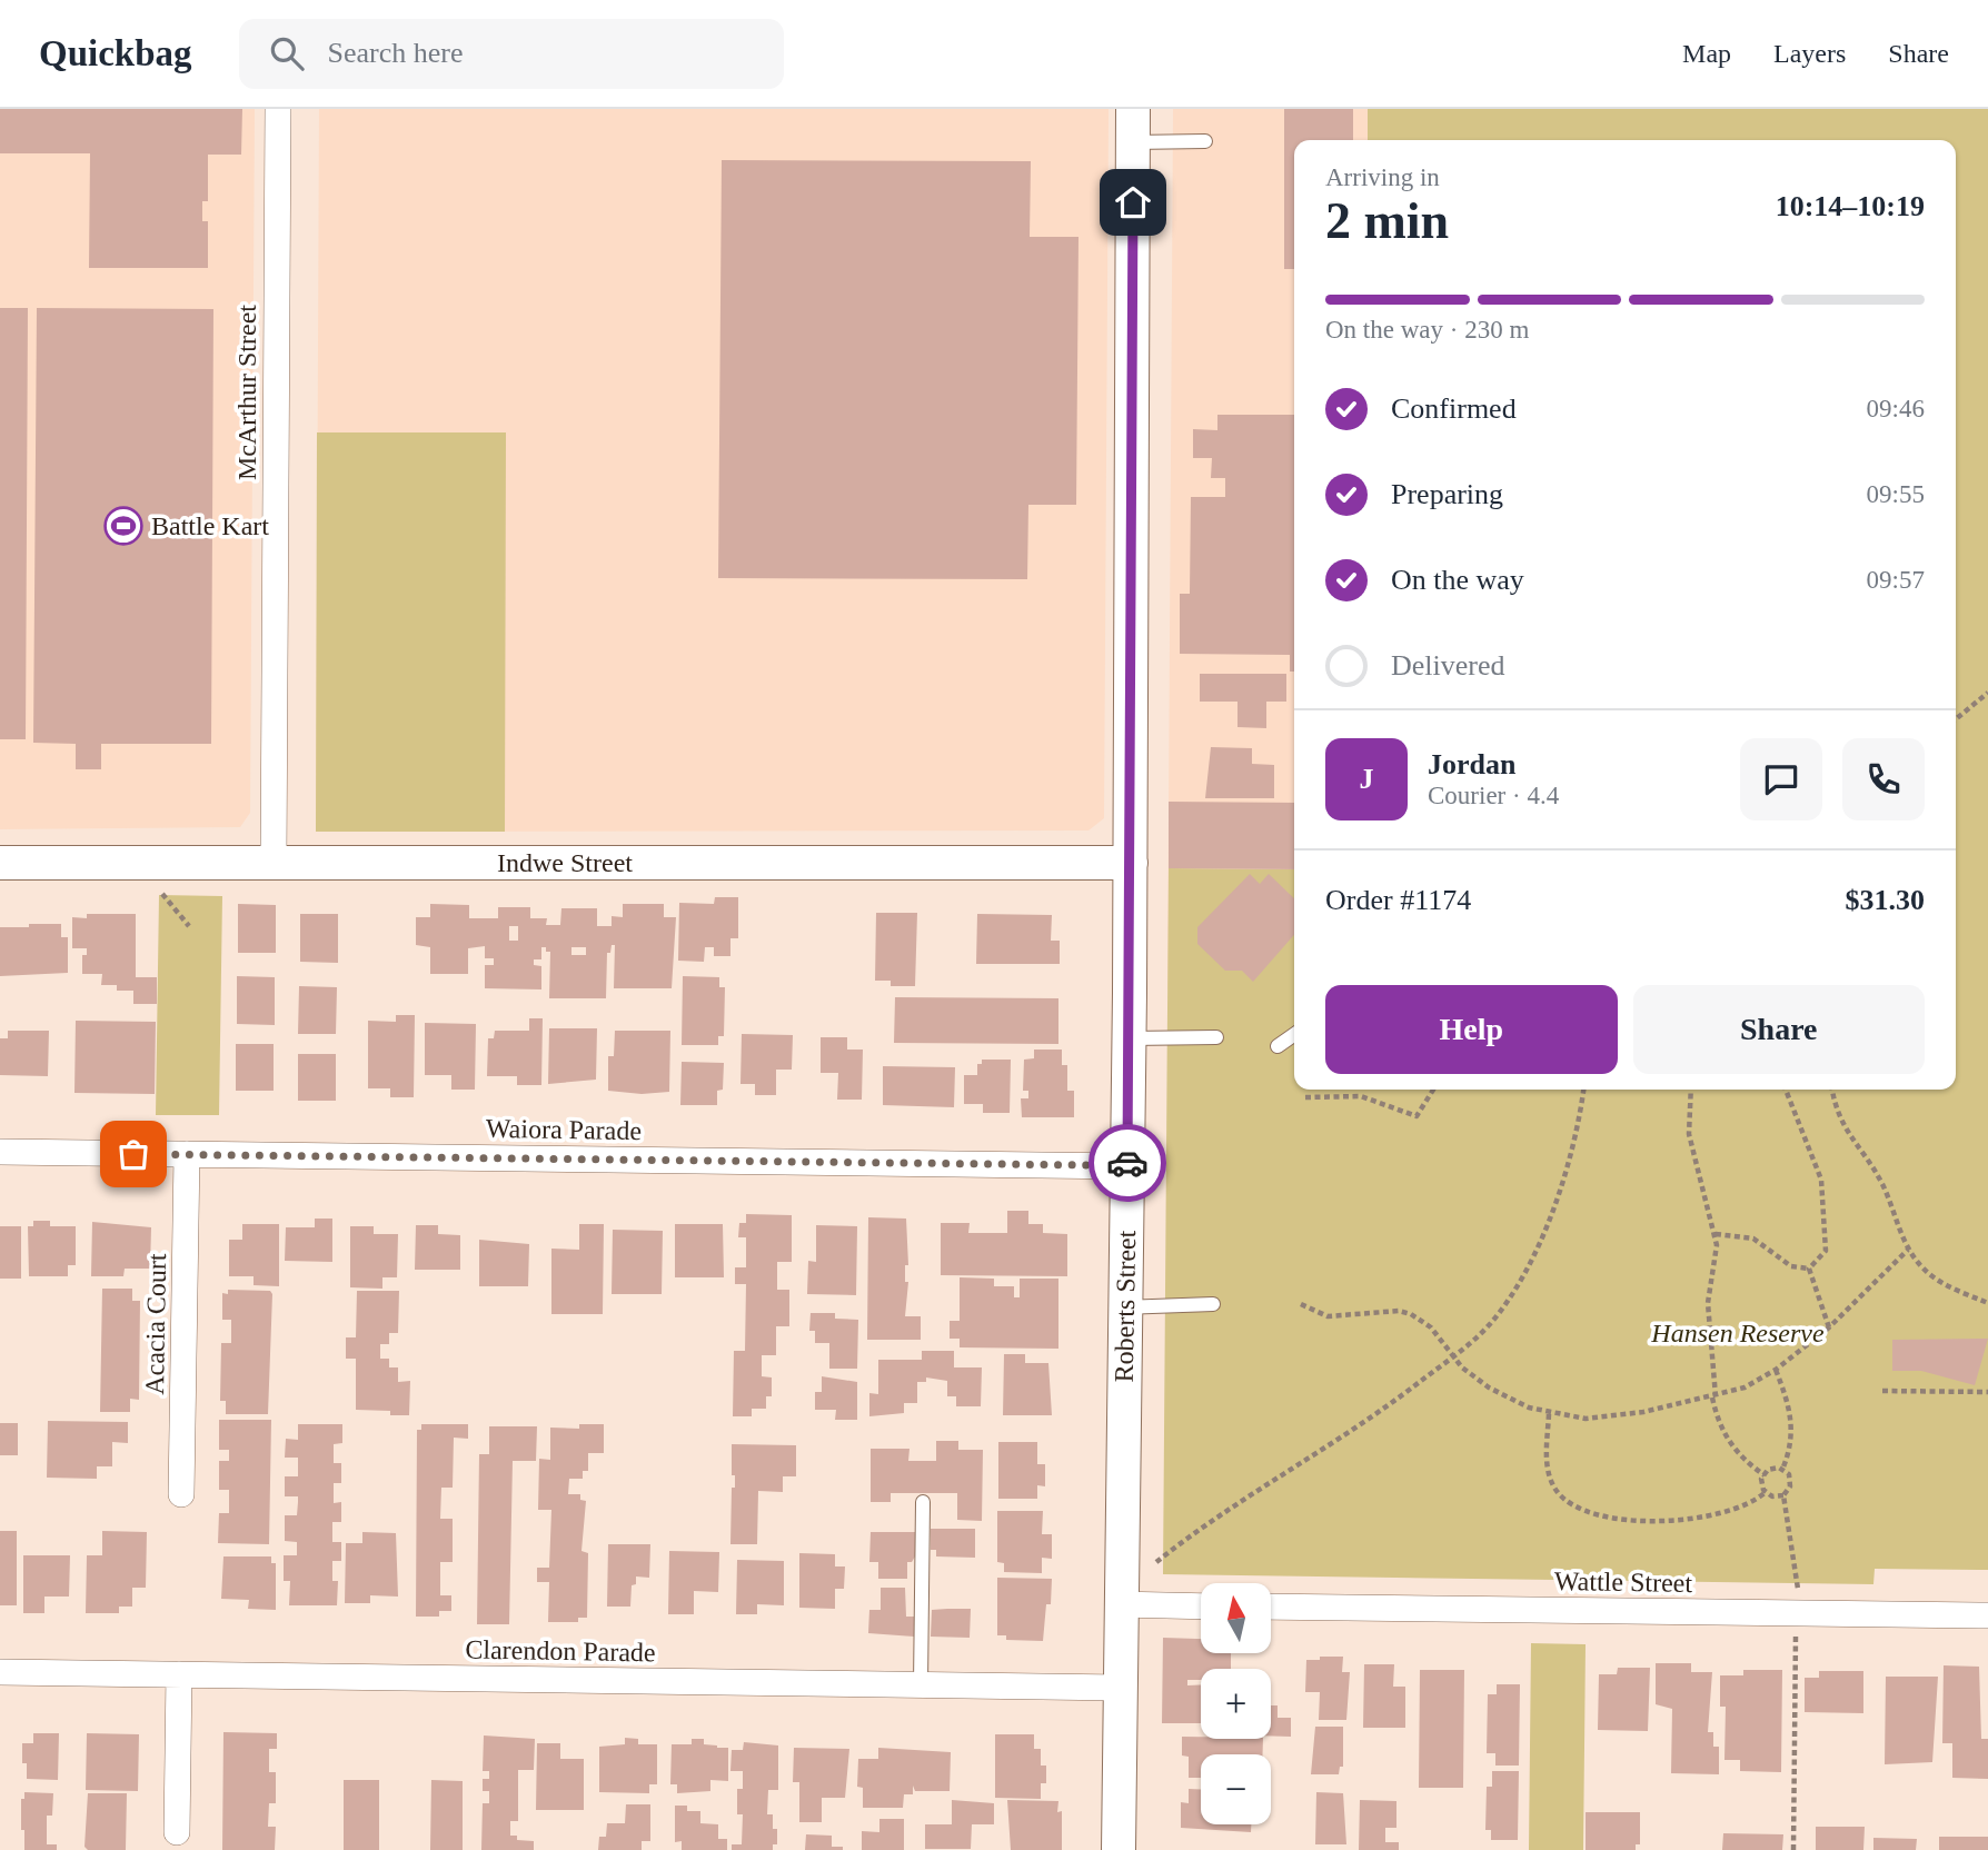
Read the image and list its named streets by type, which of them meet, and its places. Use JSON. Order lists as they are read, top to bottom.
{
  "streets": {
    "street": [
      "McArthur Street",
      "Indwe Street",
      "Waiora Parade",
      "Roberts Street",
      "Acacia Court",
      "Wattle Street",
      "Clarendon Parade"
    ]
  },
  "crossings": [
    ["McArthur Street", "Indwe Street"],
    ["Indwe Street", "Roberts Street"],
    ["Waiora Parade", "Roberts Street"],
    ["Waiora Parade", "Acacia Court"],
    ["Roberts Street", "Clarendon Parade"]
  ],
  "parks": ["Hansen Reserve"],
  "places": {
    "sports": ["Battle Kart"]
  },
  "north": "top",
  "page": {
    "header": "Quickbag",
    "search": "Search here",
    "nav": ["Map", "Layers", "Share"],
    "heading": ["2 min", "Arriving in", "10:14–10:19"],
    "panel": [
      "Jordan",
      "Courier · 4.4",
      "Order #1174",
      "$31.30"
    ],
    "bar": "On the way · 230 m",
    "list": [
      ["Confirmed", "09:46"],
      ["Preparing", "09:55"],
      ["On the way", "09:57"],
      "Delivered"
    ],
    "round": "J",
    "buttons": ["Help", "Share"],
    "map_buttons": ["+", "−"]
  }
}
